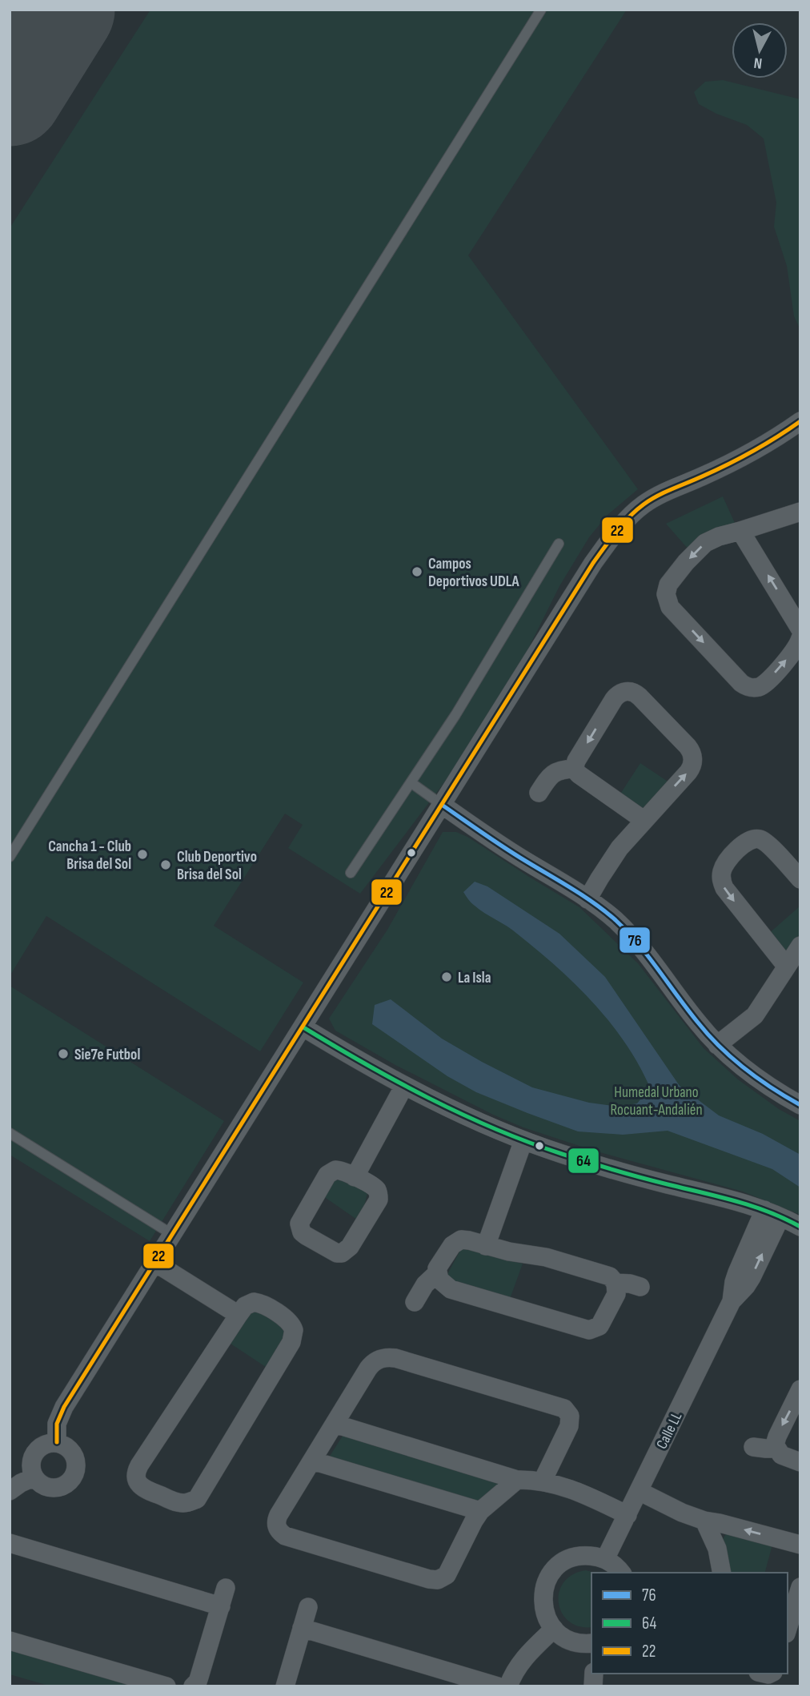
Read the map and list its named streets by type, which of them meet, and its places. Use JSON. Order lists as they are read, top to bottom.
{
  "streets": {
    "street": ["Calle LL"]
  },
  "parks": ["Humedal Urbano Rocuant-Andalién"],
  "places": [
    "Campos Deportivos UDLA",
    "Cancha 1 - Club Brisa del Sol",
    "Club Deportivo Brisa del Sol",
    "La Isla",
    "Sie7e Futbol"
  ],
  "lines": ["transit line 22", "transit line 76", "transit line 64"],
  "legend": ["76", "64", "22"],
  "north": "bottom"
}
